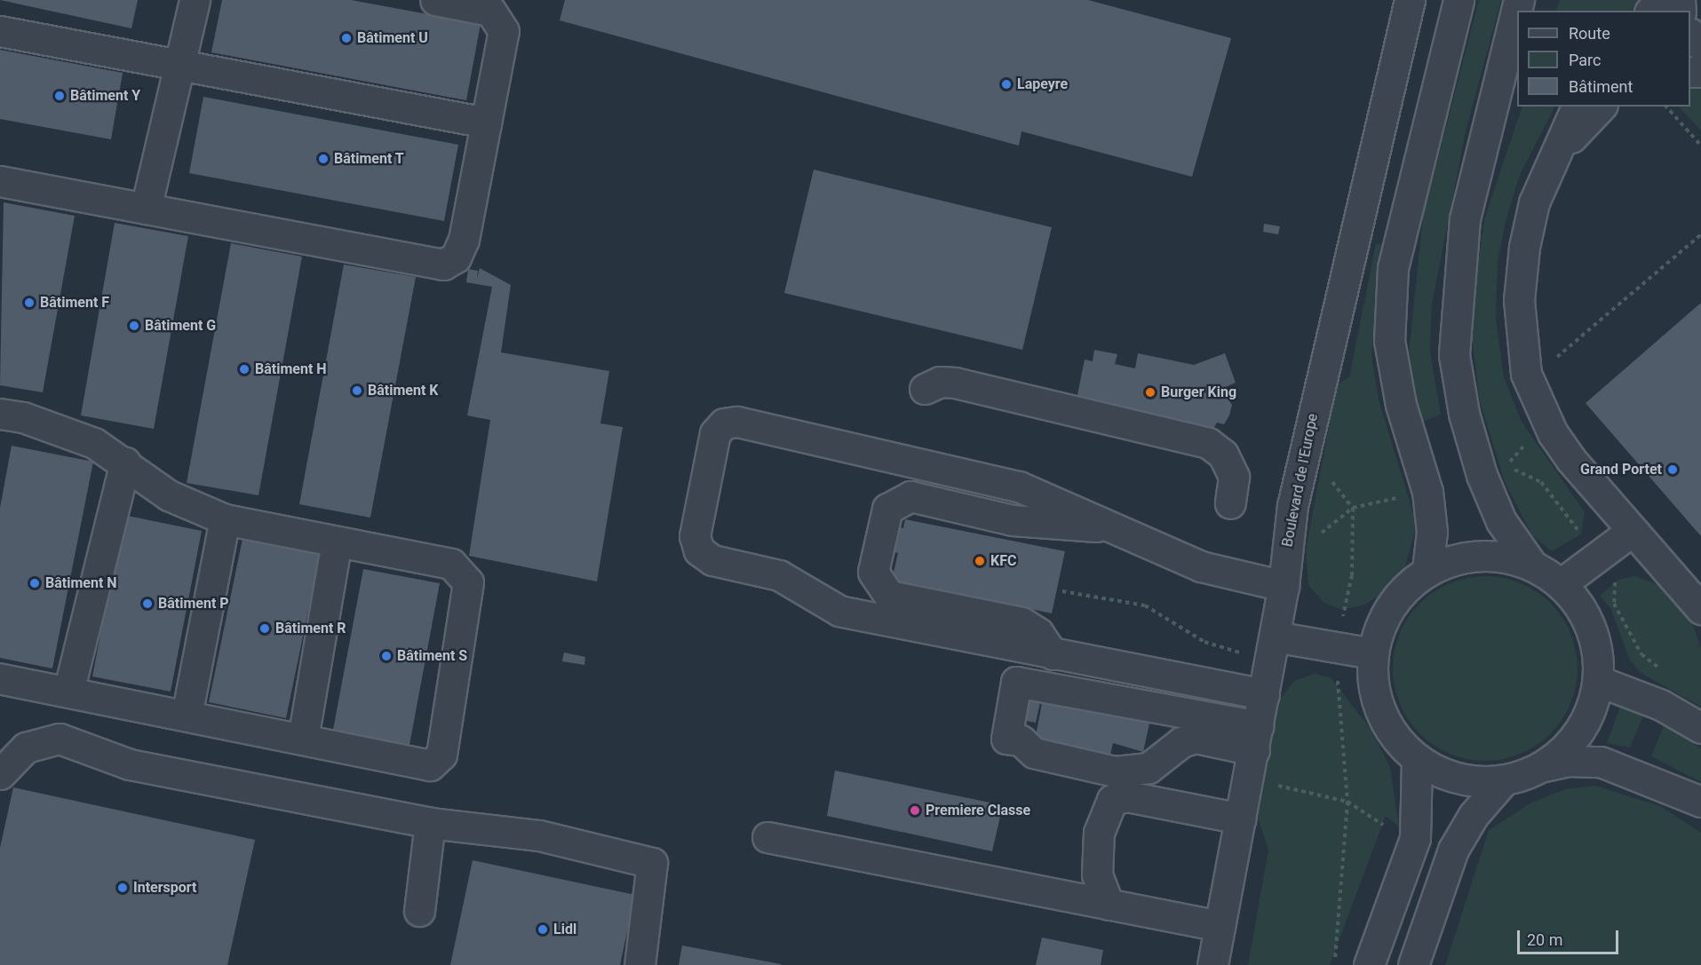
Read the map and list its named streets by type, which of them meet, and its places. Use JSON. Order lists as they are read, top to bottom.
{
  "streets": {
    "street": ["Boulevard de l'Europe"]
  },
  "places": [
    "Bâtiment U",
    "Lapeyre",
    "Bâtiment Y",
    "Bâtiment T",
    "Bâtiment F",
    "Bâtiment G",
    "Bâtiment H",
    "Bâtiment K",
    "Burger King",
    "Grand Portet",
    "KFC",
    "Bâtiment N",
    "Bâtiment P",
    "Bâtiment R",
    "Bâtiment S",
    "Premiere Classe",
    "Intersport",
    "Lidl"
  ],
  "legend": ["Route", "Parc", "Bâtiment"],
  "scale_bar": "20 m"
}
